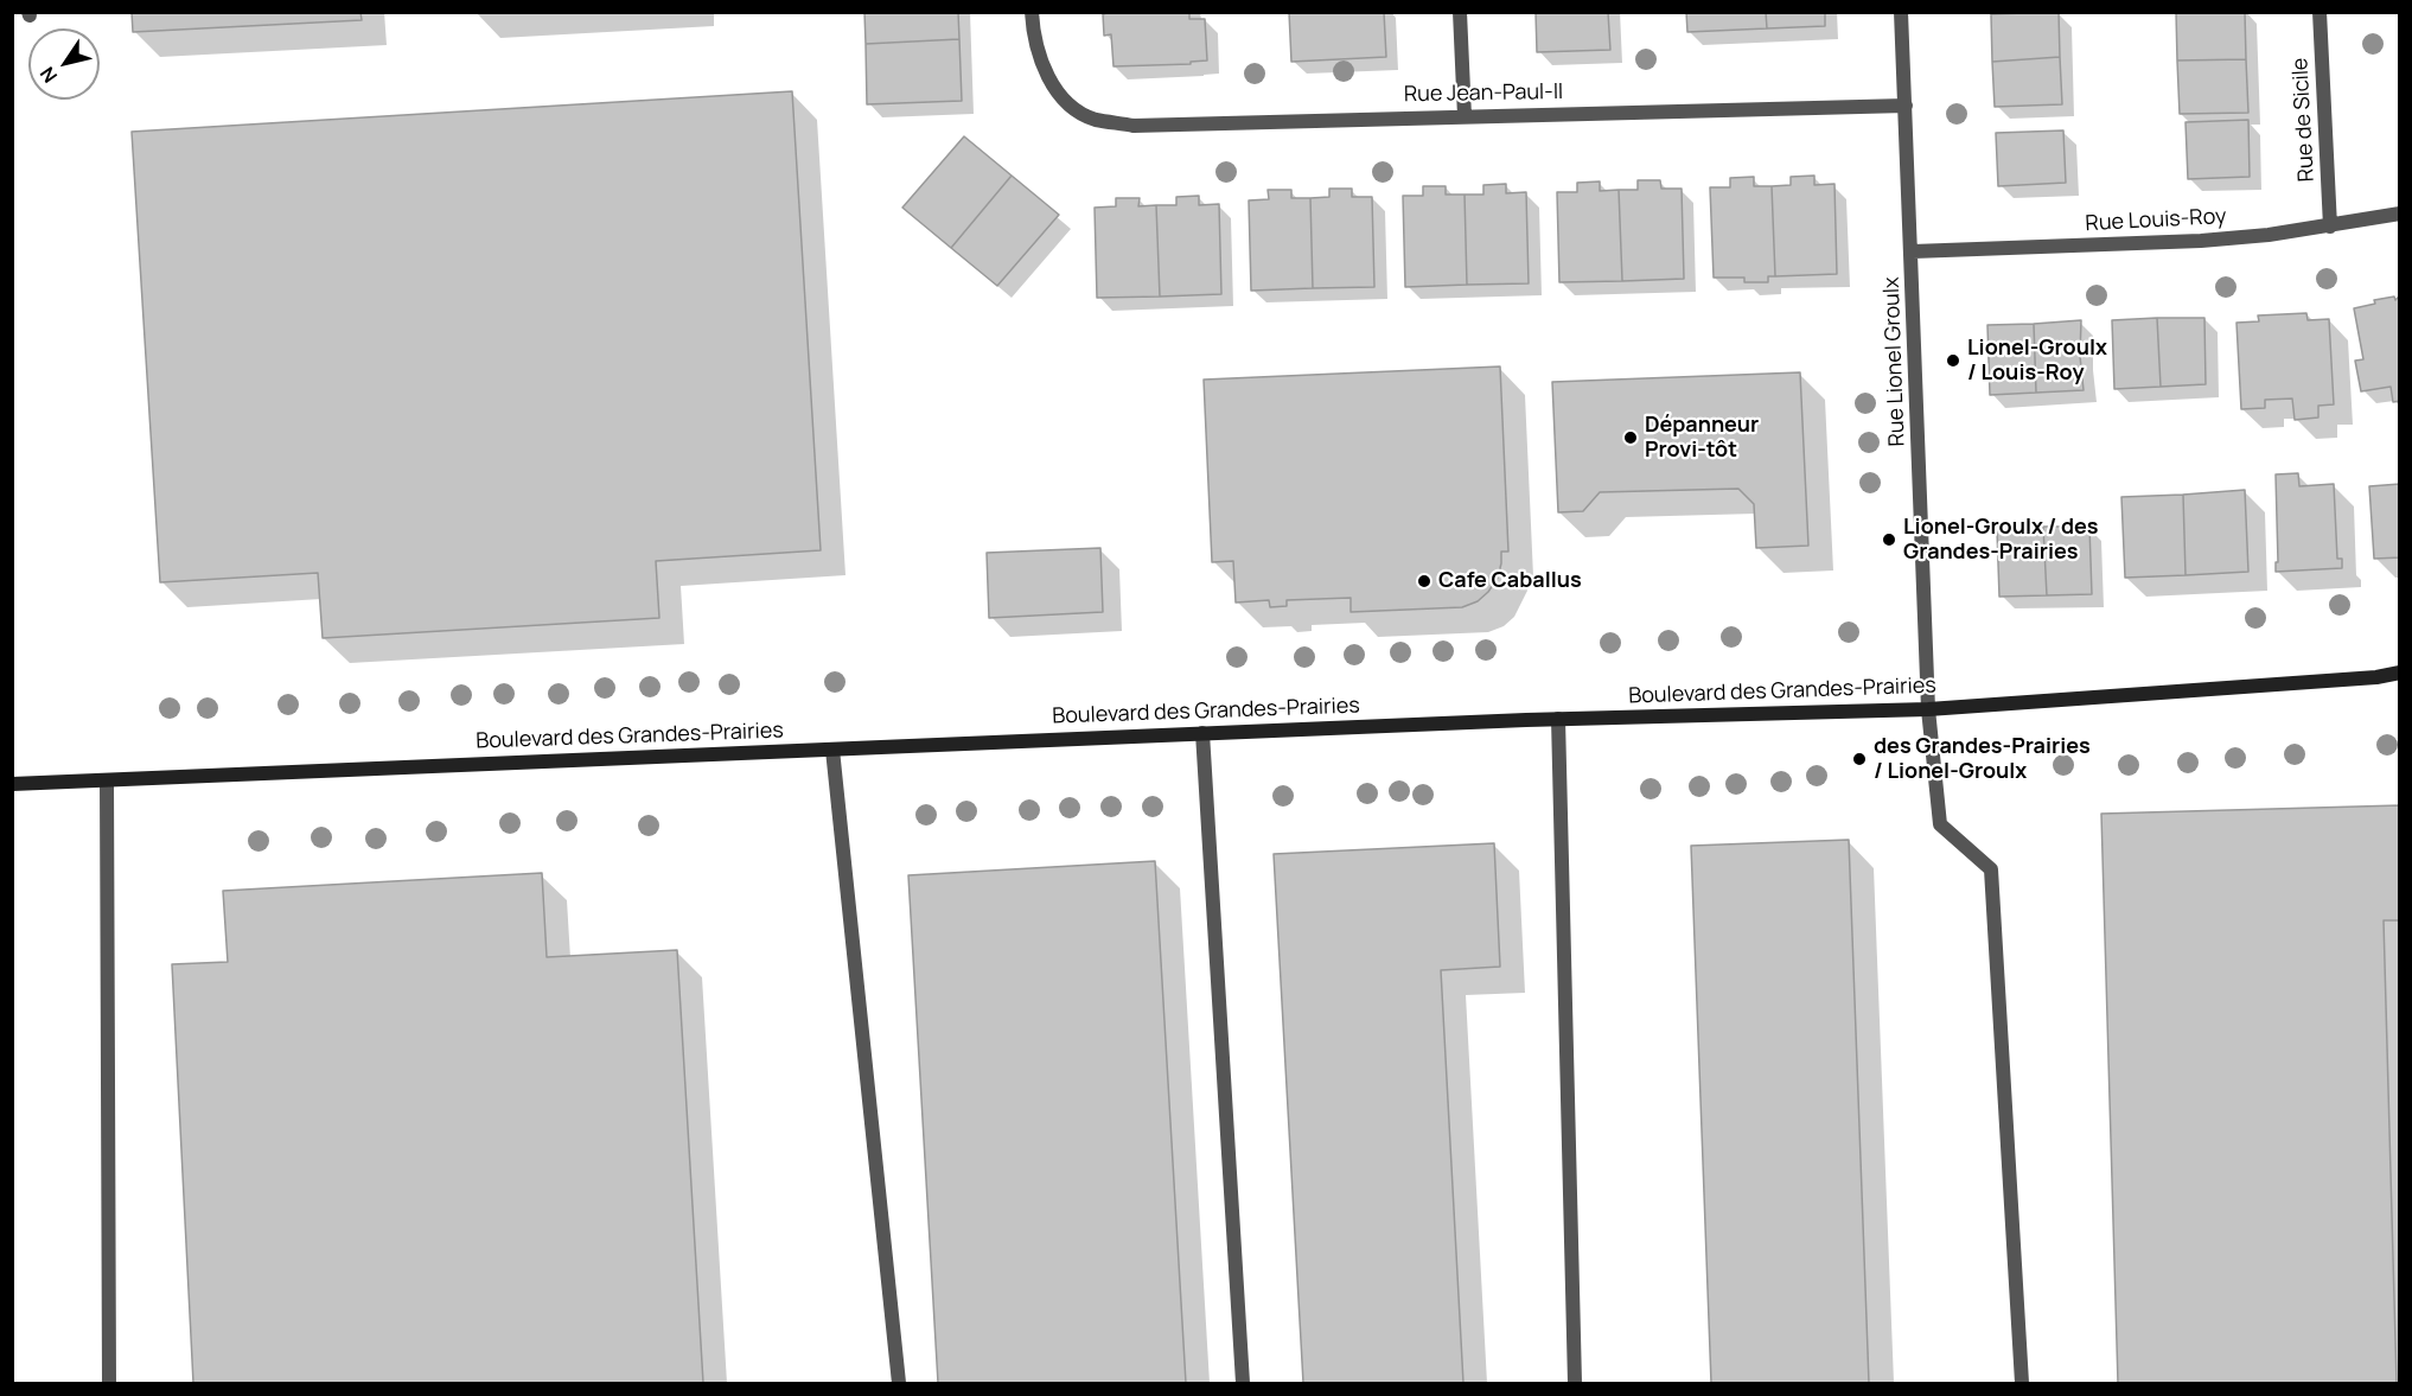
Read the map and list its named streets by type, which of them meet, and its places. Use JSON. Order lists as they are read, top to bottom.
{
  "streets": {
    "main road": ["Boulevard des Grandes-Prairies"],
    "street": [
      "Rue Jean-Paul-II",
      "Rue de Sicile",
      "Rue Louis-Roy",
      "Rue Lionel Groulx"
    ]
  },
  "crossings": [
    ["Rue Jean-Paul-II", "Rue Lionel Groulx"],
    ["Rue de Sicile", "Rue Louis-Roy"],
    ["Rue Louis-Roy", "Rue Lionel Groulx"],
    ["Rue Lionel Groulx", "Boulevard des Grandes-Prairies"]
  ],
  "places": [
    "Lionel-Groulx / Louis-Roy",
    "Dépanneur Provi-tôt",
    "Lionel-Groulx / des Grandes-Prairies",
    "Cafe Caballus",
    "des Grandes-Prairies / Lionel-Groulx"
  ],
  "north": "bottom left"
}
